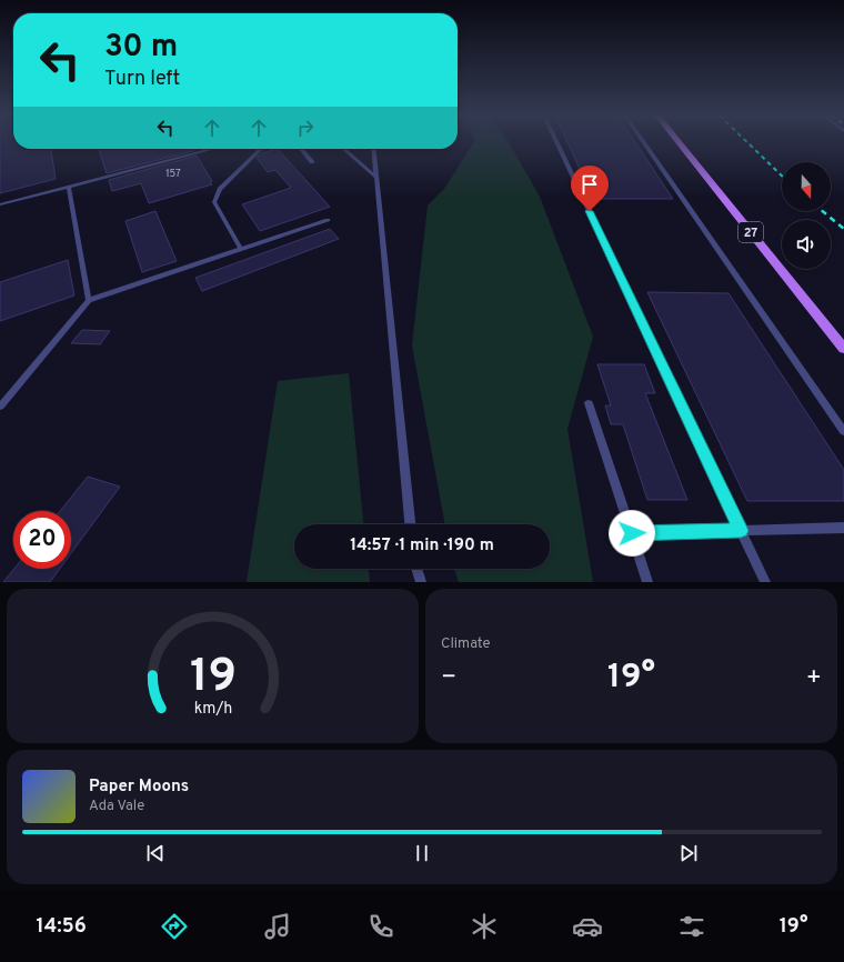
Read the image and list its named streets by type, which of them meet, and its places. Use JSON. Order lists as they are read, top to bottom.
{
  "streets": {
    "main road": ["27"]
  },
  "house_numbers": ["157"],
  "north": "bottom",
  "page": {
    "turn": ["30 m", "Turn left"],
    "limit": "20",
    "trip": "14:57 · 1 min · 190 m",
    "tile": "Climate",
    "heat": ["−", "19°", "+"],
    "song": ["Paper Moons", "Ada Vale"],
    "tabs": ["14:56", "19°"],
    "gauge": ["19", "km/h"]
  }
}
